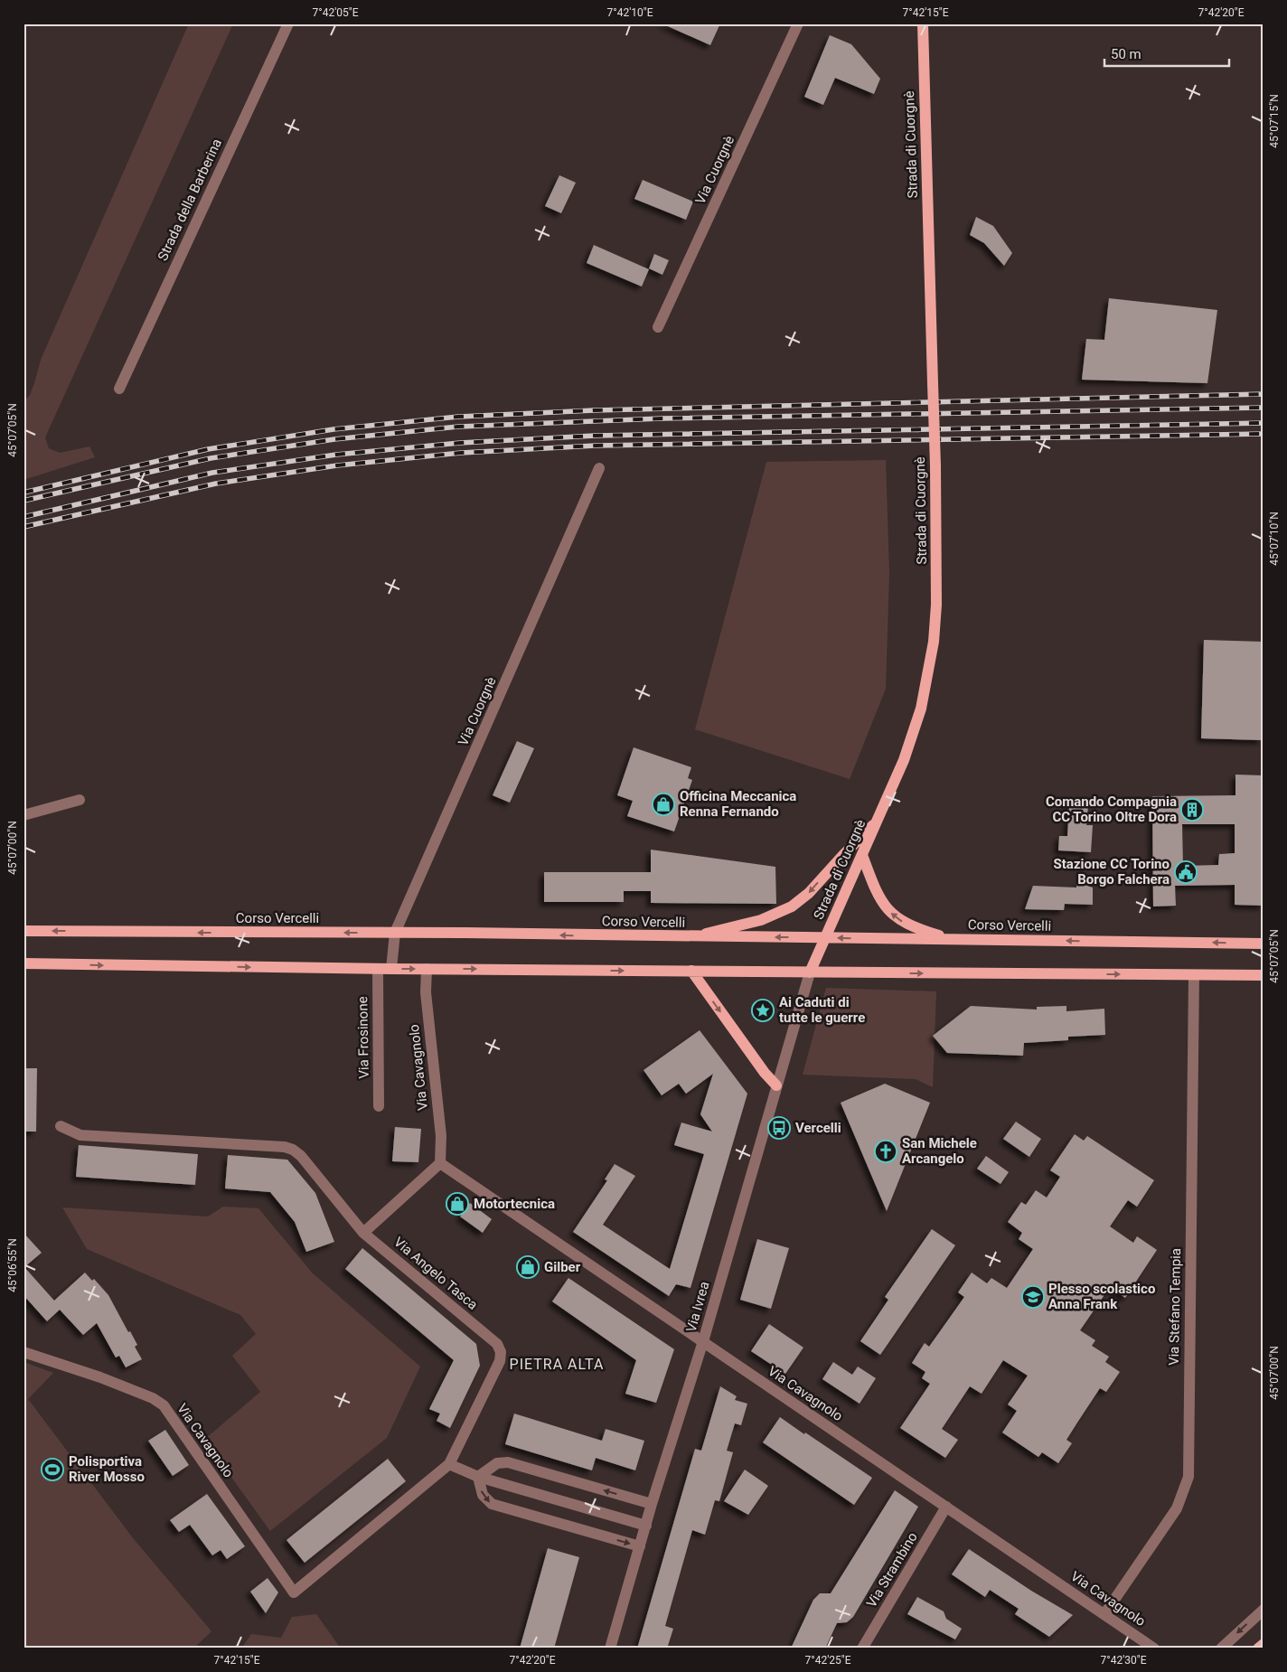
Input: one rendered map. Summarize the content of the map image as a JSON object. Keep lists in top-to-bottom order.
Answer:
{
  "streets": {
    "main road": ["Strada di Cuorgnè", "Corso Vercelli"],
    "street": [
      "Via Cuorgnè",
      "Strada della Barberina",
      "Via Frosinone",
      "Via Cavagnolo",
      "Via Angelo Tasca",
      "Via Ivrea",
      "Via Stefano Tempia",
      "Via Strambino"
    ]
  },
  "crossings": [
    ["Strada di Cuorgnè", "Corso Vercelli"],
    ["Strada di Cuorgnè", "Via Ivrea"],
    ["Via Cuorgnè", "Corso Vercelli"],
    ["Via Cavagnolo", "Via Angelo Tasca"],
    ["Via Cavagnolo", "Via Ivrea"],
    ["Via Cavagnolo", "Via Stefano Tempia"],
    ["Via Cavagnolo", "Via Strambino"]
  ],
  "districts": ["PIETRA ALTA"],
  "places": {
    "shop": ["Officina Meccanica Renna Fernando", "Motortecnica", "Gilber"],
    "building": ["Comando Compagnia CC Torino Oltre Dora"],
    "public building": ["Stazione CC Torino Borgo Falchera"],
    "place": ["Ai Caduti di tutte le guerre"],
    "bus stop": ["Vercelli"],
    "church": ["San Michele Arcangelo"],
    "school or university": ["Plesso scolastico Anna Frank"],
    "sports": ["Polisportiva River Mosso"]
  },
  "scale_bar": "50 m",
  "coordinates": [
    "7°42'05\"E",
    "7°42'10\"E",
    "7°42'15\"E",
    "7°42'20\"E",
    "45°07'15\"N",
    "45°07'05\"N",
    "45°07'10\"N",
    "45°07'00\"N",
    "45°06'55\"N",
    "7°42'25\"E",
    "7°42'30\"E"
  ]
}
